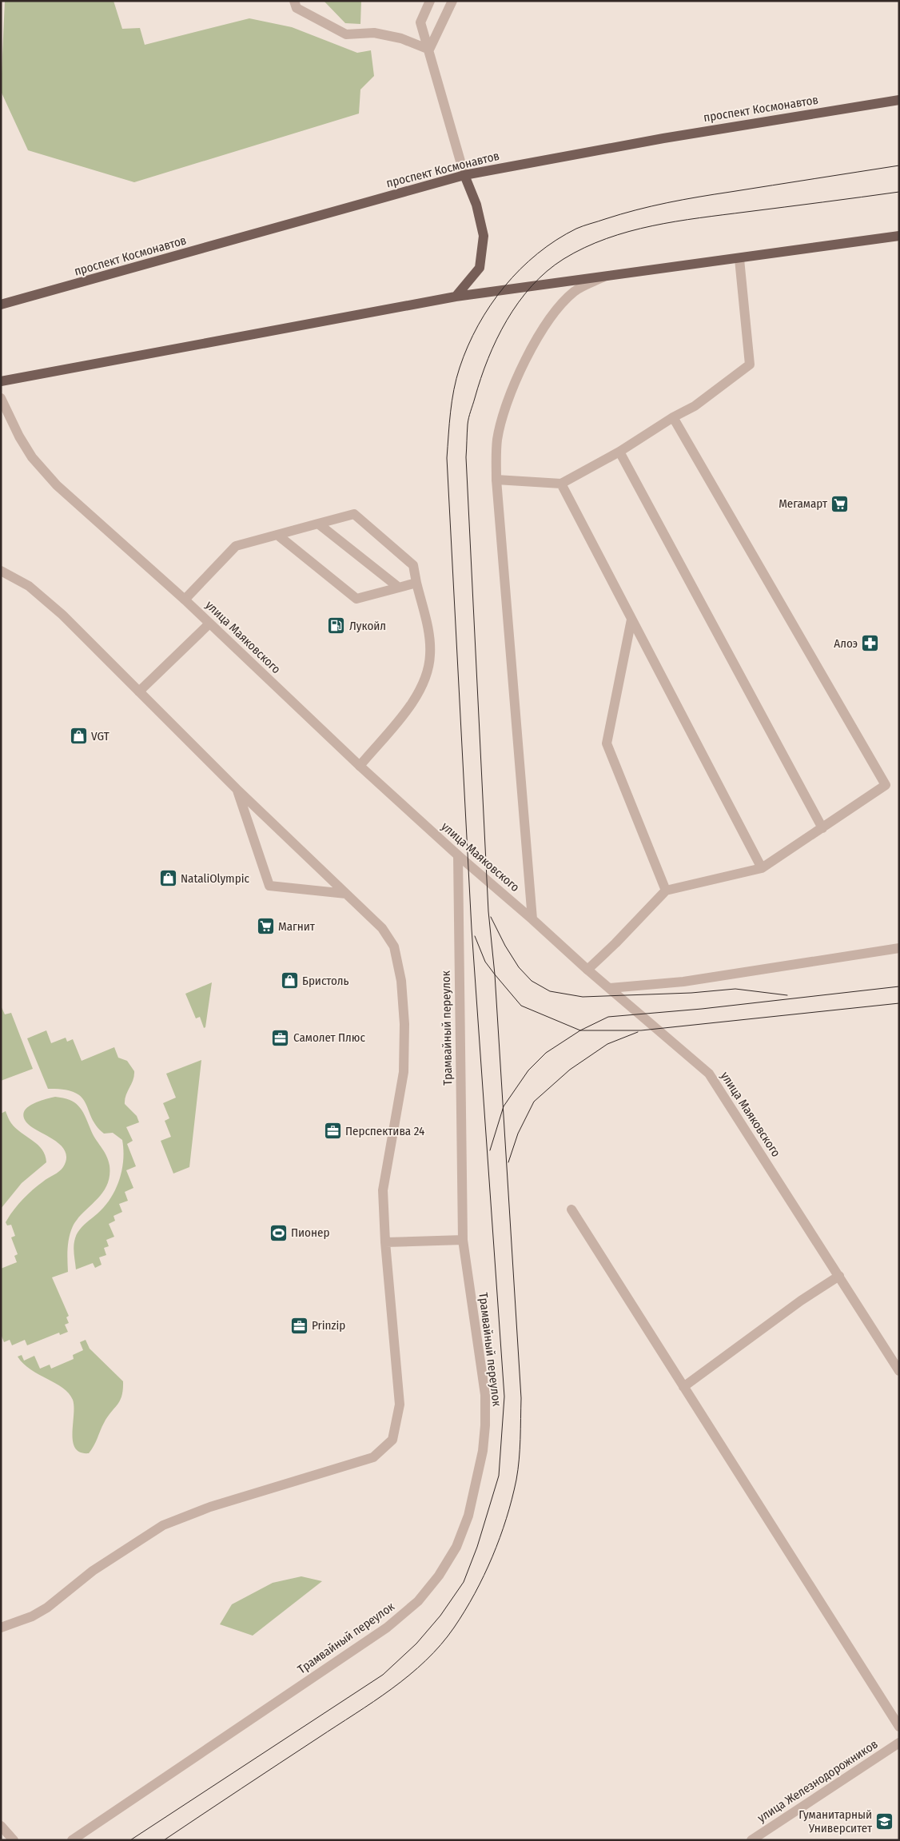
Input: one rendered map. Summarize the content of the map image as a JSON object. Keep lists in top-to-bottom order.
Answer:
{
  "streets": {
    "main road": ["проспект Космонавтов"],
    "street": ["улица Маяковского", "Трамвайный переулок", "улица Железнодорожников"]
  },
  "crossings": [
    ["улица Маяковского", "Трамвайный переулок"]
  ],
  "places": {
    "supermarket": ["Мегамарт", "Магнит"],
    "fuel station": ["Лукойл"],
    "pharmacy": ["Алоэ"],
    "shop": ["VGT", "NataliOlympic", "Бристоль"],
    "office": ["Самолет Плюс", "Перспектива 24", "Prinzip"],
    "sports": ["Пионер"],
    "school or university": ["Гуманитарный Университет"]
  }
}
